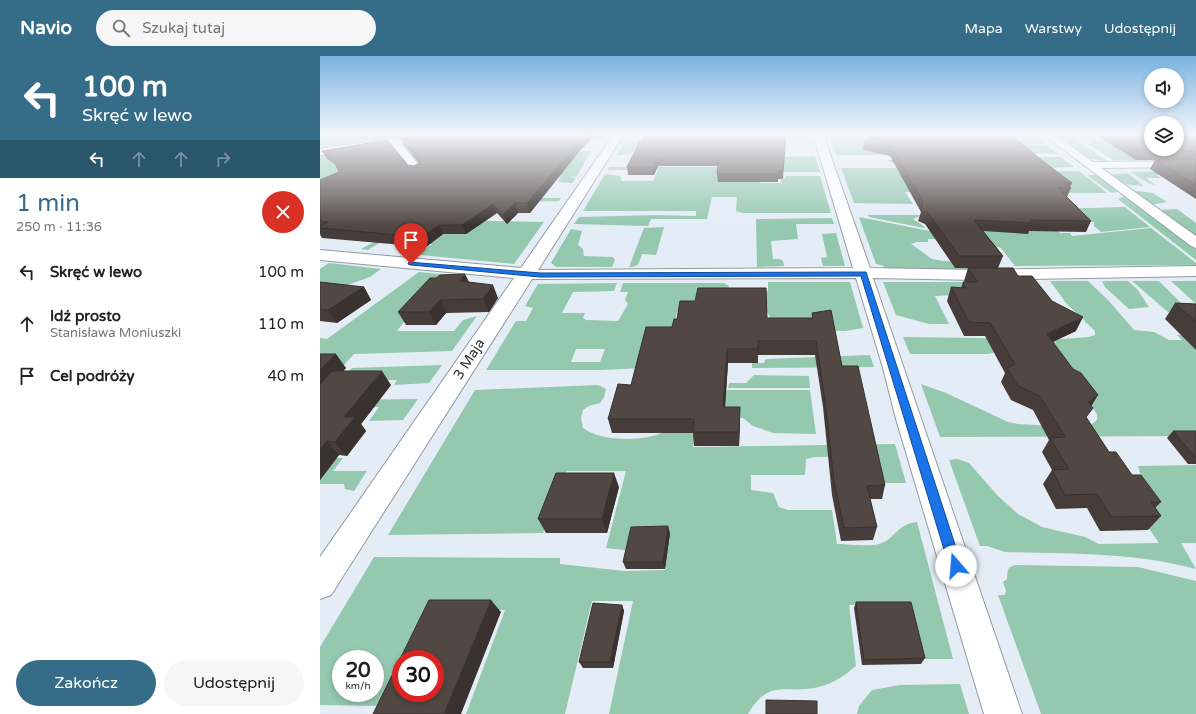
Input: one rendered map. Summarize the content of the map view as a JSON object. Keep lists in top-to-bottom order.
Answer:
{
  "streets": {
    "street": ["3 Maja"]
  },
  "page": {
    "header": "Navio",
    "search": "Szukaj tutaj",
    "nav": ["Mapa", "Warstwy", "Udostępnij"],
    "turn": ["100 m", "Skręć w lewo"],
    "heading": ["1 min", "250 m · 11:36"],
    "list": [
      {
        "name": "Skręć w lewo",
        "value": "100 m"
      },
      {
        "name": "Idź prosto",
        "note": "Stanisława Moniuszki",
        "value": "110 m"
      },
      {
        "name": "Cel podróży",
        "value": "40 m"
      }
    ],
    "speed": "20 km/h",
    "limit": "30",
    "buttons": ["Zakończ", "Udostępnij"]
  }
}
